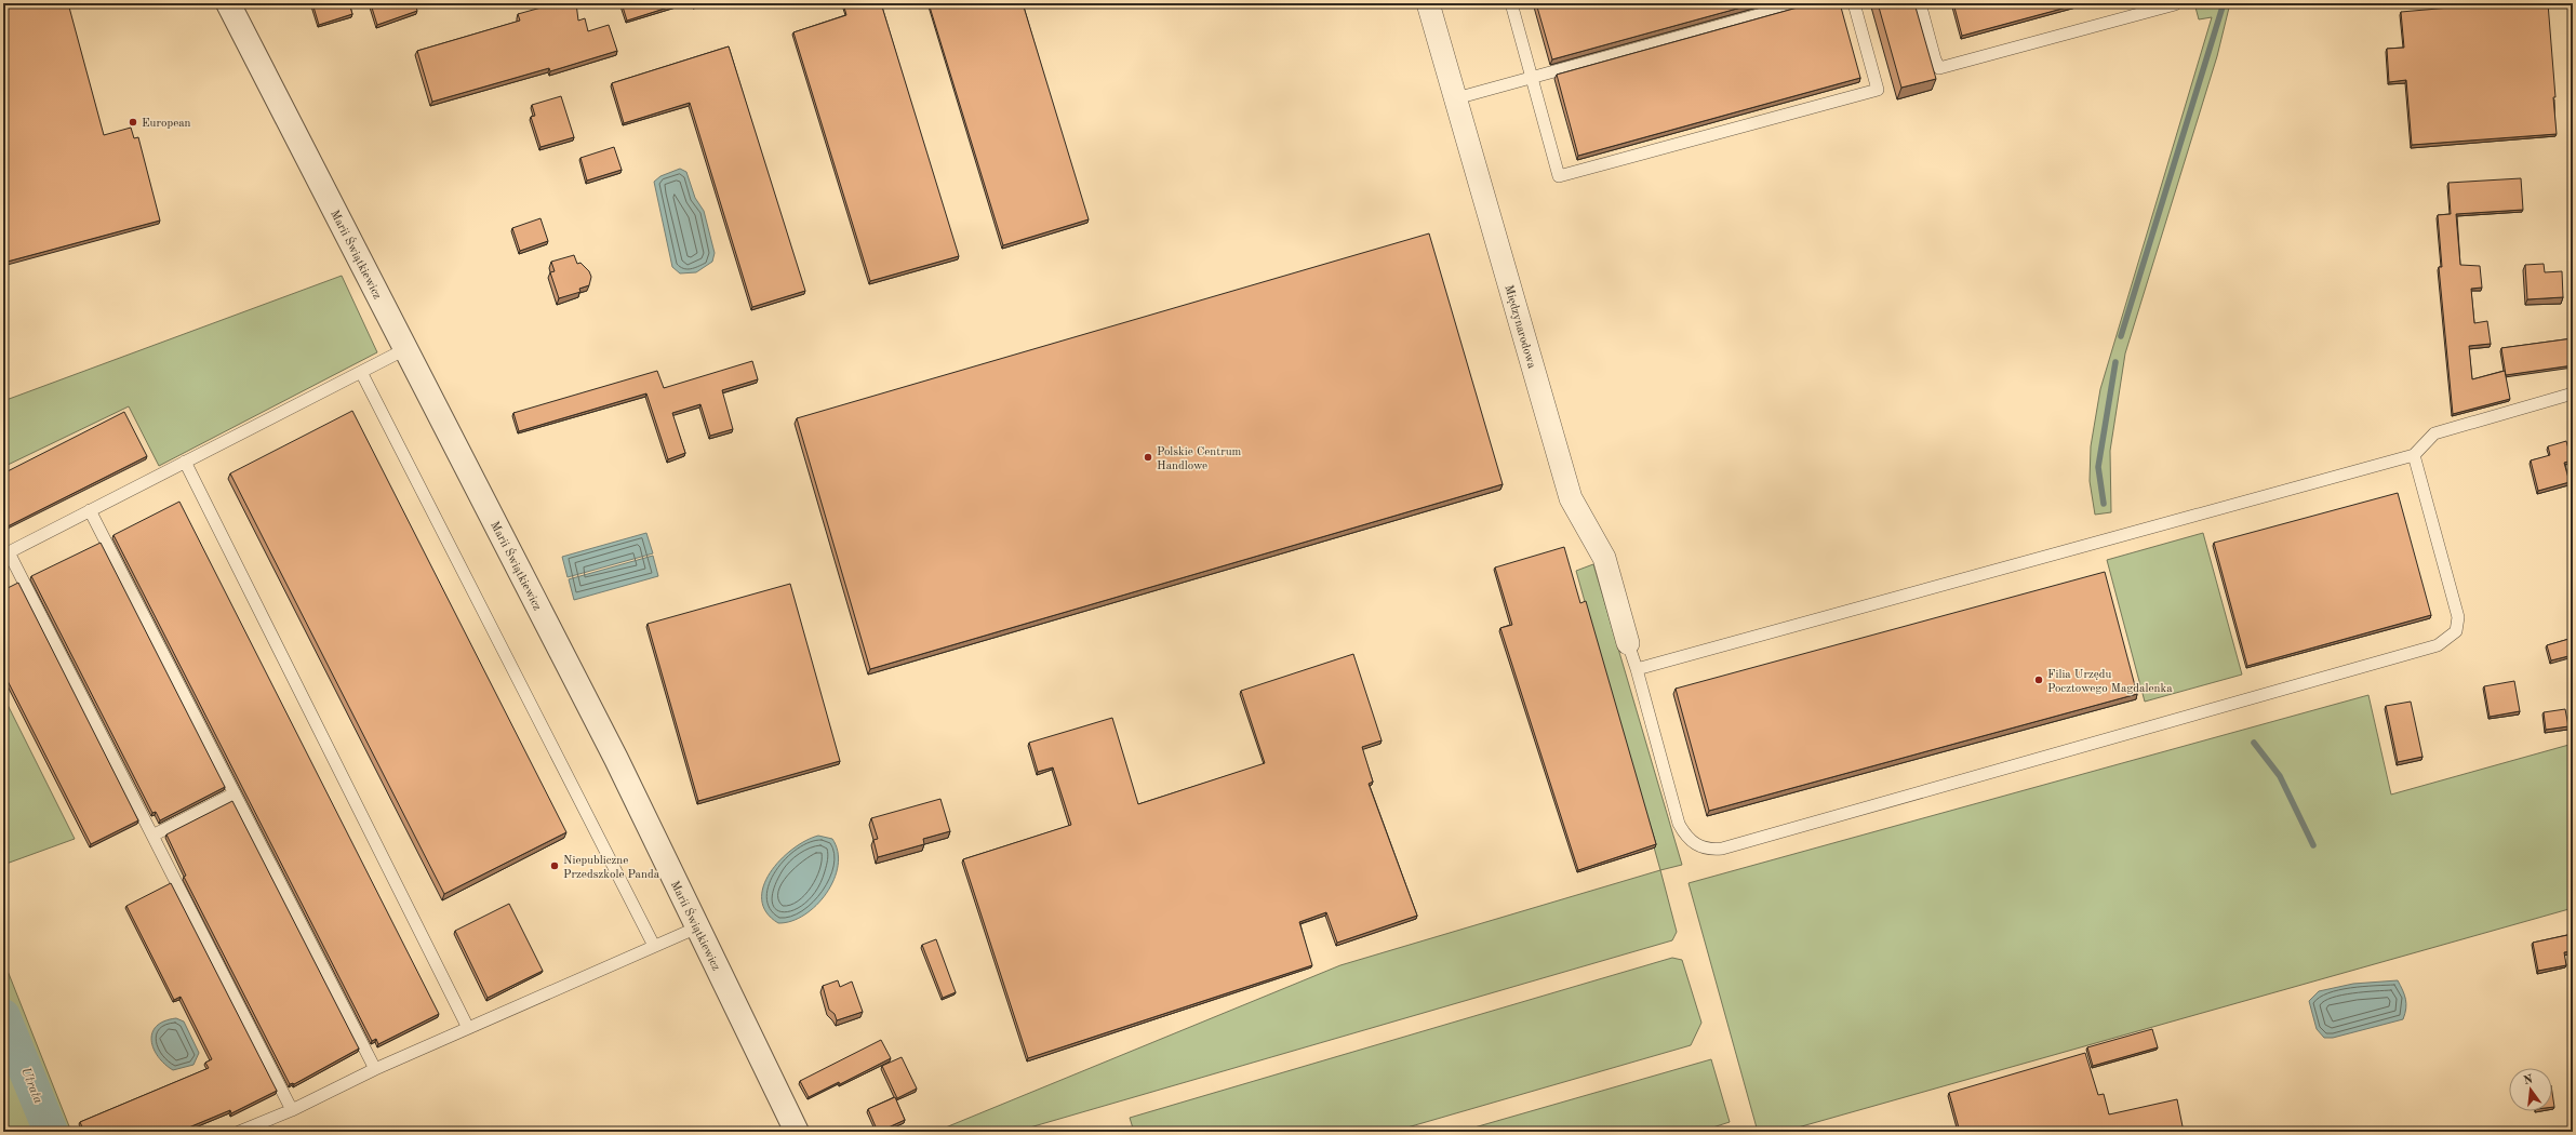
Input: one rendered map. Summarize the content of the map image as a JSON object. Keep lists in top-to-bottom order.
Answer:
{
  "streets": {
    "street": ["Marii Świątkiewicz", "Międzynarodowa"]
  },
  "water": ["Utrata"],
  "places": [
    "European",
    "Polskie Centrum Handlowe",
    "Filia Urzędu Pocztowego Magdalenka",
    "Niepubliczne Przedszkole Panda"
  ],
  "north": "top"
}
